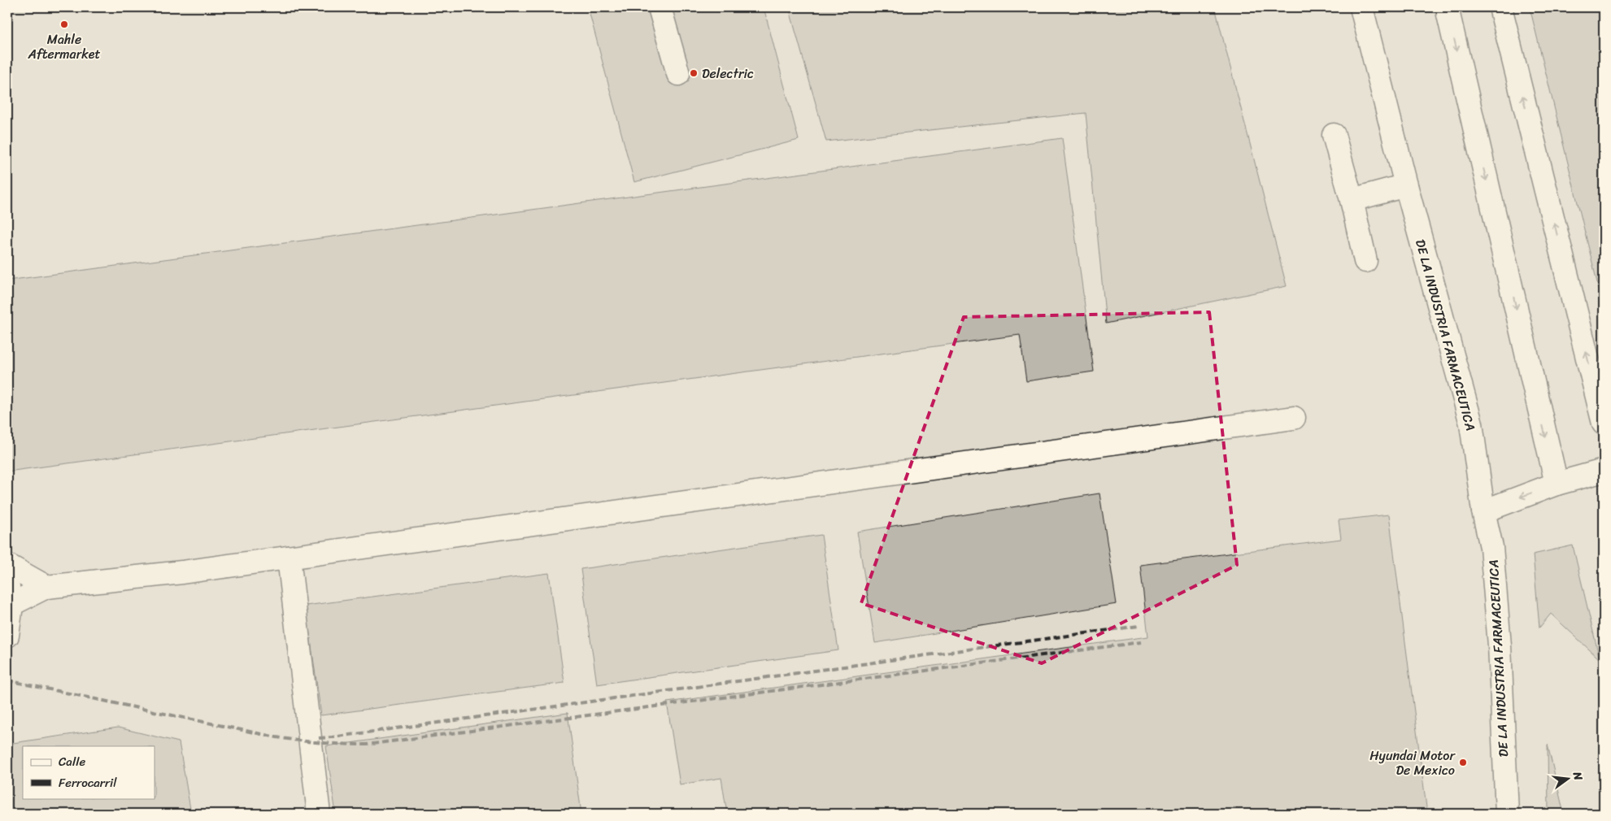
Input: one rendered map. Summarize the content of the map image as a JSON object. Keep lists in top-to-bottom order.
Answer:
{
  "streets": {
    "main road": ["DE LA INDUSTRIA FARMACEUTICA"]
  },
  "places": ["Mahle Aftermarket", "Delectric", "Hyundai Motor De Mexico"],
  "legend": ["Calle", "Ferrocarril"],
  "north": "right"
}
